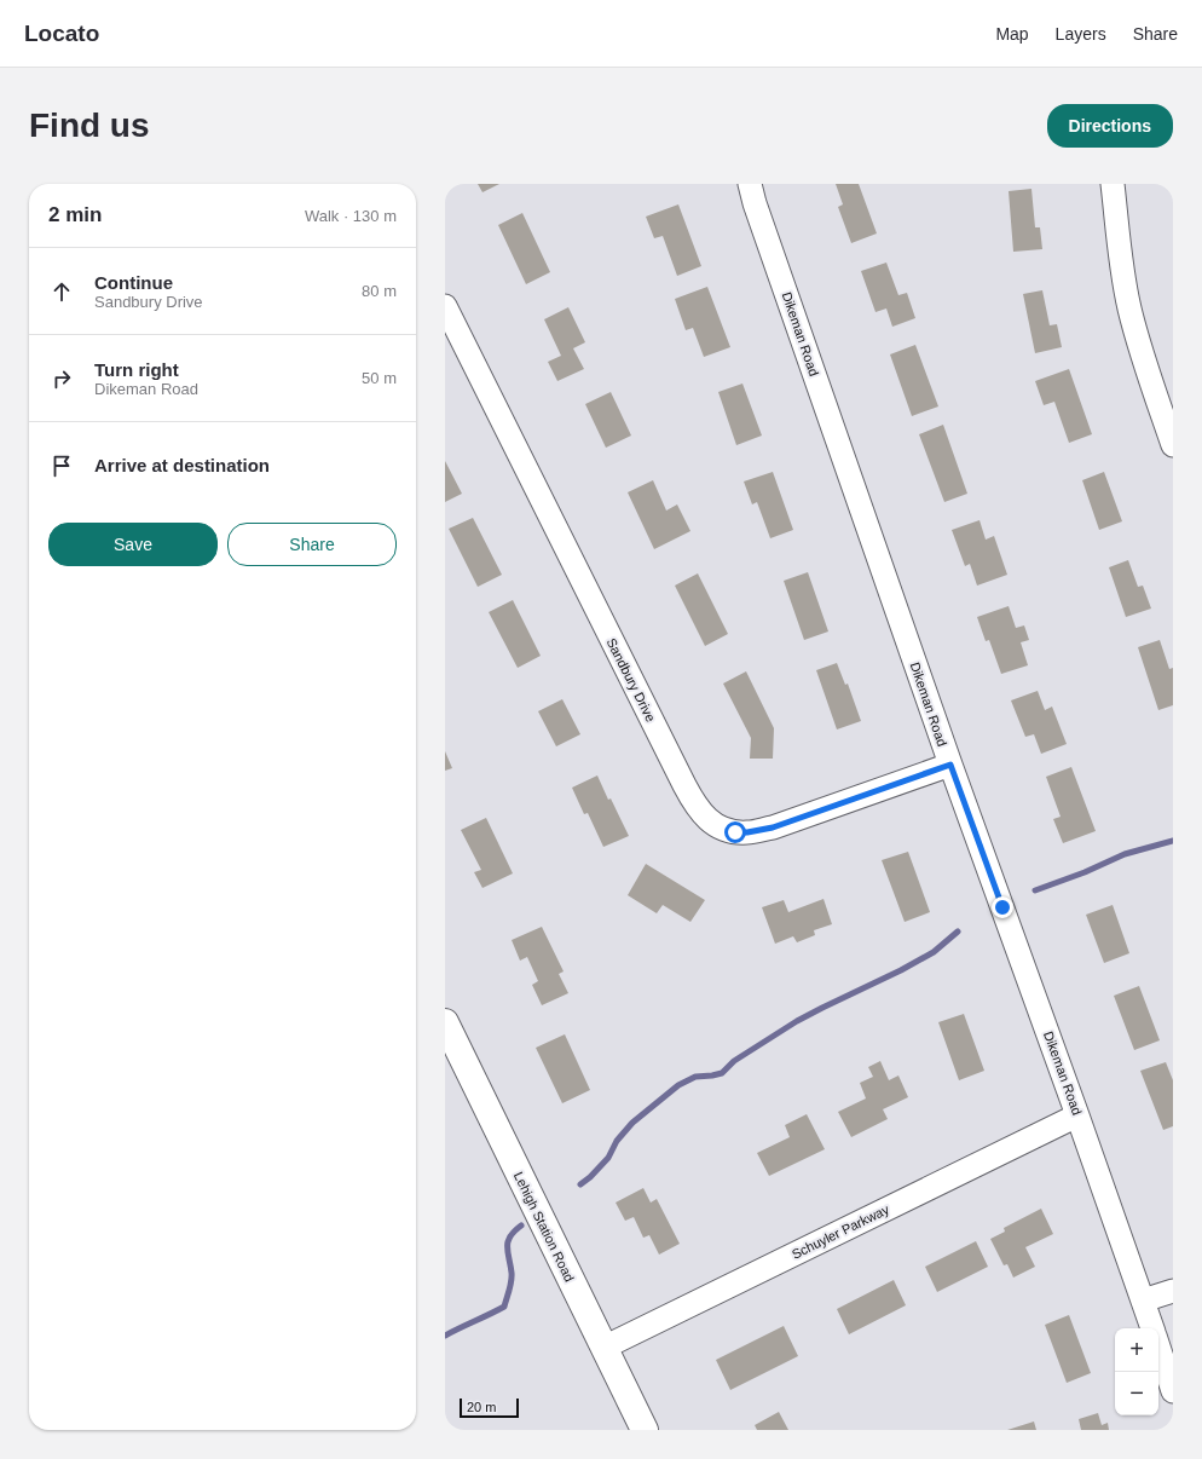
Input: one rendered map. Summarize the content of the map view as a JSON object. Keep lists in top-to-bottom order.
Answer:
{
  "streets": {
    "main road": ["Lehigh Station Road"],
    "street": ["Dikeman Road", "Sandbury Drive", "Schuyler Parkway"]
  },
  "crossings": [
    ["Dikeman Road", "Sandbury Drive"],
    ["Dikeman Road", "Schuyler Parkway"],
    ["Lehigh Station Road", "Schuyler Parkway"]
  ],
  "scale_bar": "20 m",
  "page": {
    "header": "Locato",
    "nav": ["Map", "Layers", "Share"],
    "buttons": [
      "Directions",
      ["Save", "Share"]
    ],
    "title": "Find us",
    "heading": ["2 min", "Walk · 130 m"],
    "list": [
      ["Continue", "Sandbury Drive", "80 m"],
      ["Turn right", "Dikeman Road", "50 m"],
      "Arrive at destination"
    ],
    "map_buttons": ["+", "−"],
    "scale": "20 m"
  }
}
